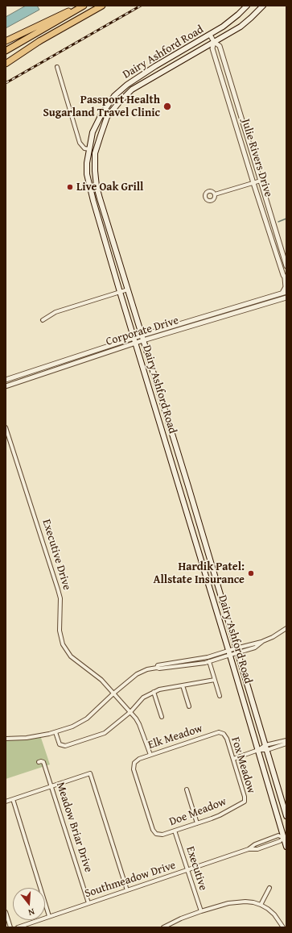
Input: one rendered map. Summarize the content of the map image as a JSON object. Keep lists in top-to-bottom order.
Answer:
{
  "streets": {
    "main road": ["Dairy Ashford Road"],
    "street": [
      "Julie Rivers Drive",
      "Corporate Drive",
      "Executive Drive",
      "Elk Meadow",
      "Fox Meadow",
      "Doe Meadow",
      "Meadow Briar Drive",
      "Executive",
      "Southmeadow Drive"
    ]
  },
  "crossings": [
    ["Dairy Ashford Road", "Julie Rivers Drive"],
    ["Dairy Ashford Road", "Corporate Drive"],
    ["Dairy Ashford Road", "Southmeadow Drive"],
    ["Executive Drive", "Elk Meadow"],
    ["Elk Meadow", "Fox Meadow"],
    ["Elk Meadow", "Doe Meadow"],
    ["Fox Meadow", "Doe Meadow"],
    ["Doe Meadow", "Executive"],
    ["Meadow Briar Drive", "Southmeadow Drive"],
    ["Executive", "Southmeadow Drive"]
  ],
  "places": ["Passport Health Sugarland Travel Clinic", "Live Oak Grill", "Hardik Patel: Allstate Insurance"],
  "north": "bottom"
}
